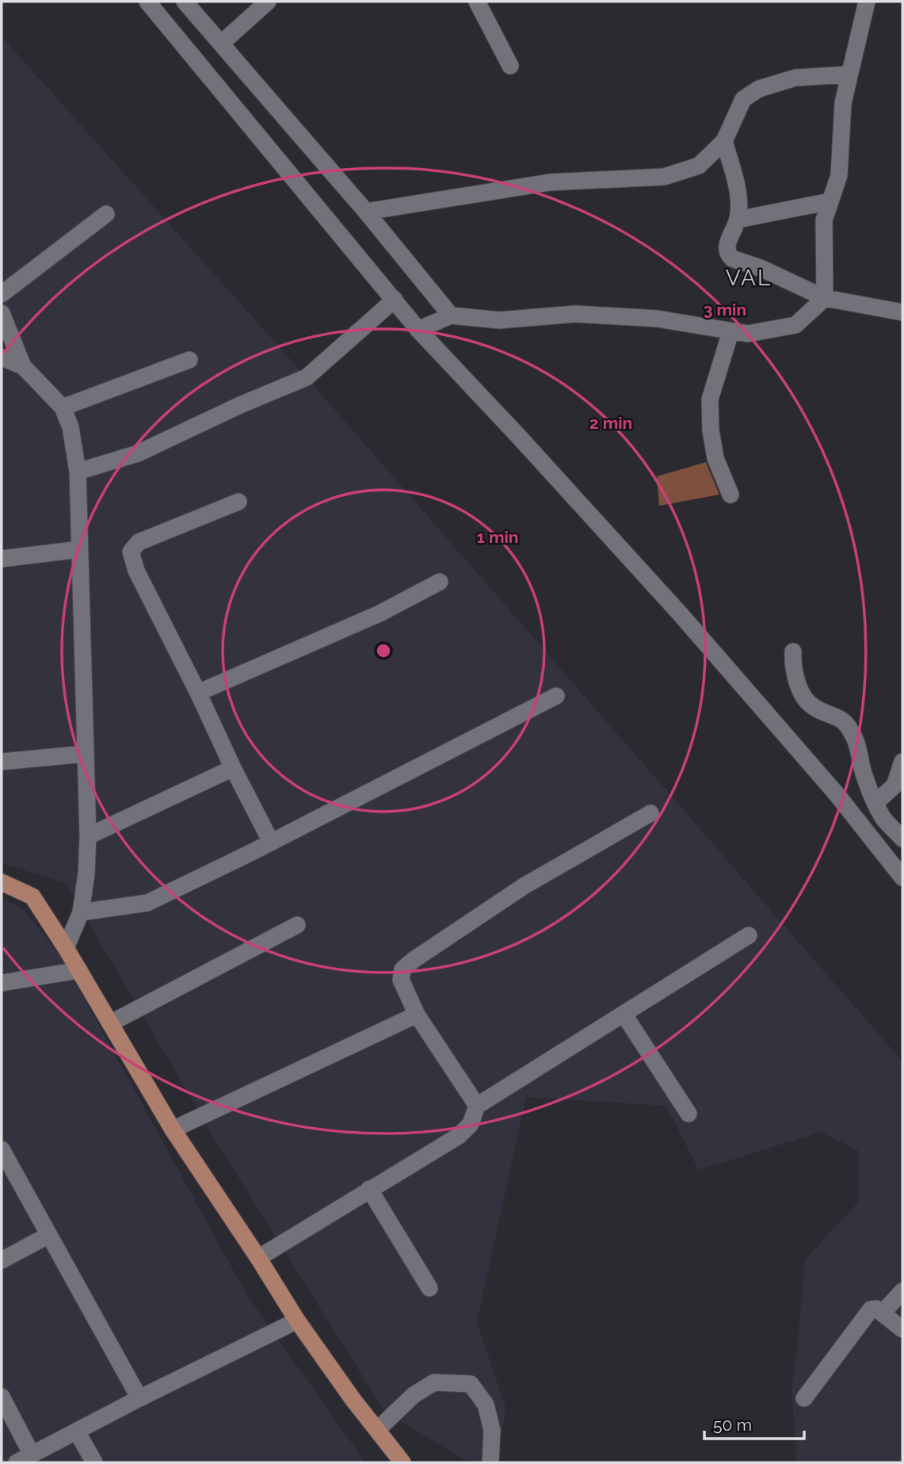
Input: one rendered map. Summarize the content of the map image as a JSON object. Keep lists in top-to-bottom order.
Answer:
{
  "districts": ["VAL"],
  "scale_bar": "50 m",
  "rings": ["3 min", "2 min", "1 min"]
}
